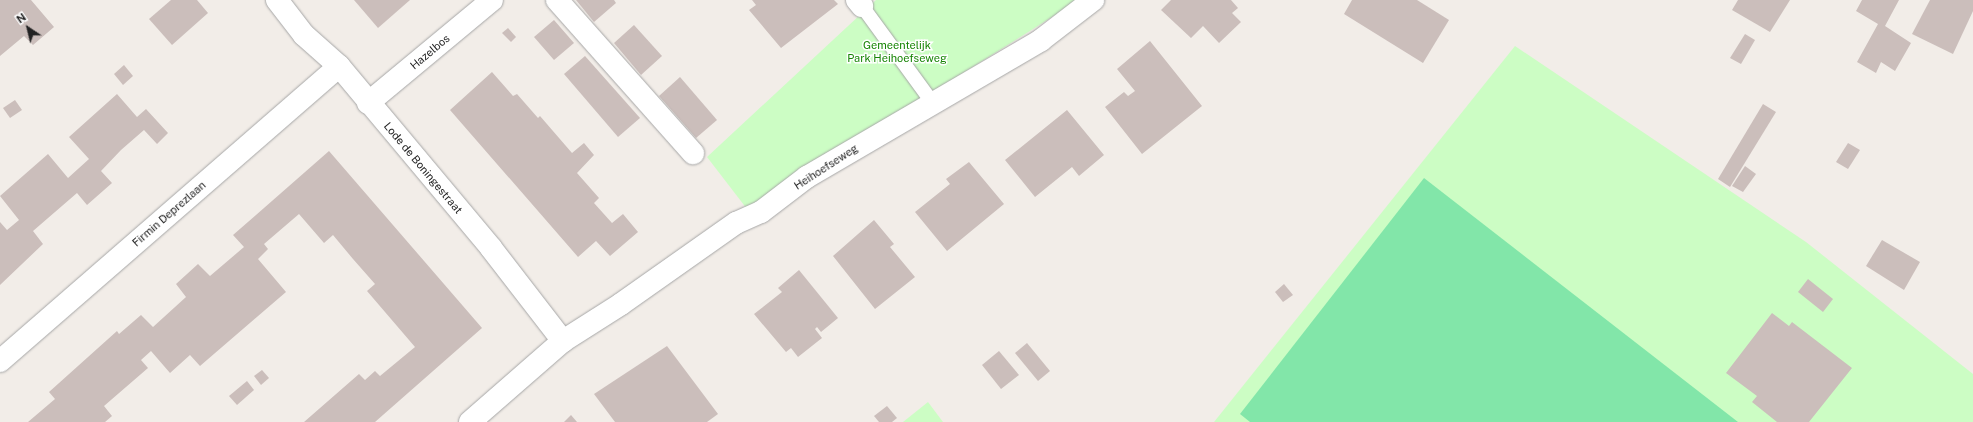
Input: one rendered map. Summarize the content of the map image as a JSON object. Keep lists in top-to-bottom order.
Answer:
{
  "streets": {
    "street": [
      "Hazelbos",
      "Heihoefseweg",
      "Lode de Boningestraat",
      "Firmin Deprezlaan"
    ]
  },
  "crossings": [
    ["Hazelbos", "Lode de Boningestraat"],
    ["Heihoefseweg", "Lode de Boningestraat"],
    ["Lode de Boningestraat", "Firmin Deprezlaan"]
  ],
  "parks": ["Gemeentelijk Park Heihoefseweg"],
  "north": "top left"
}
